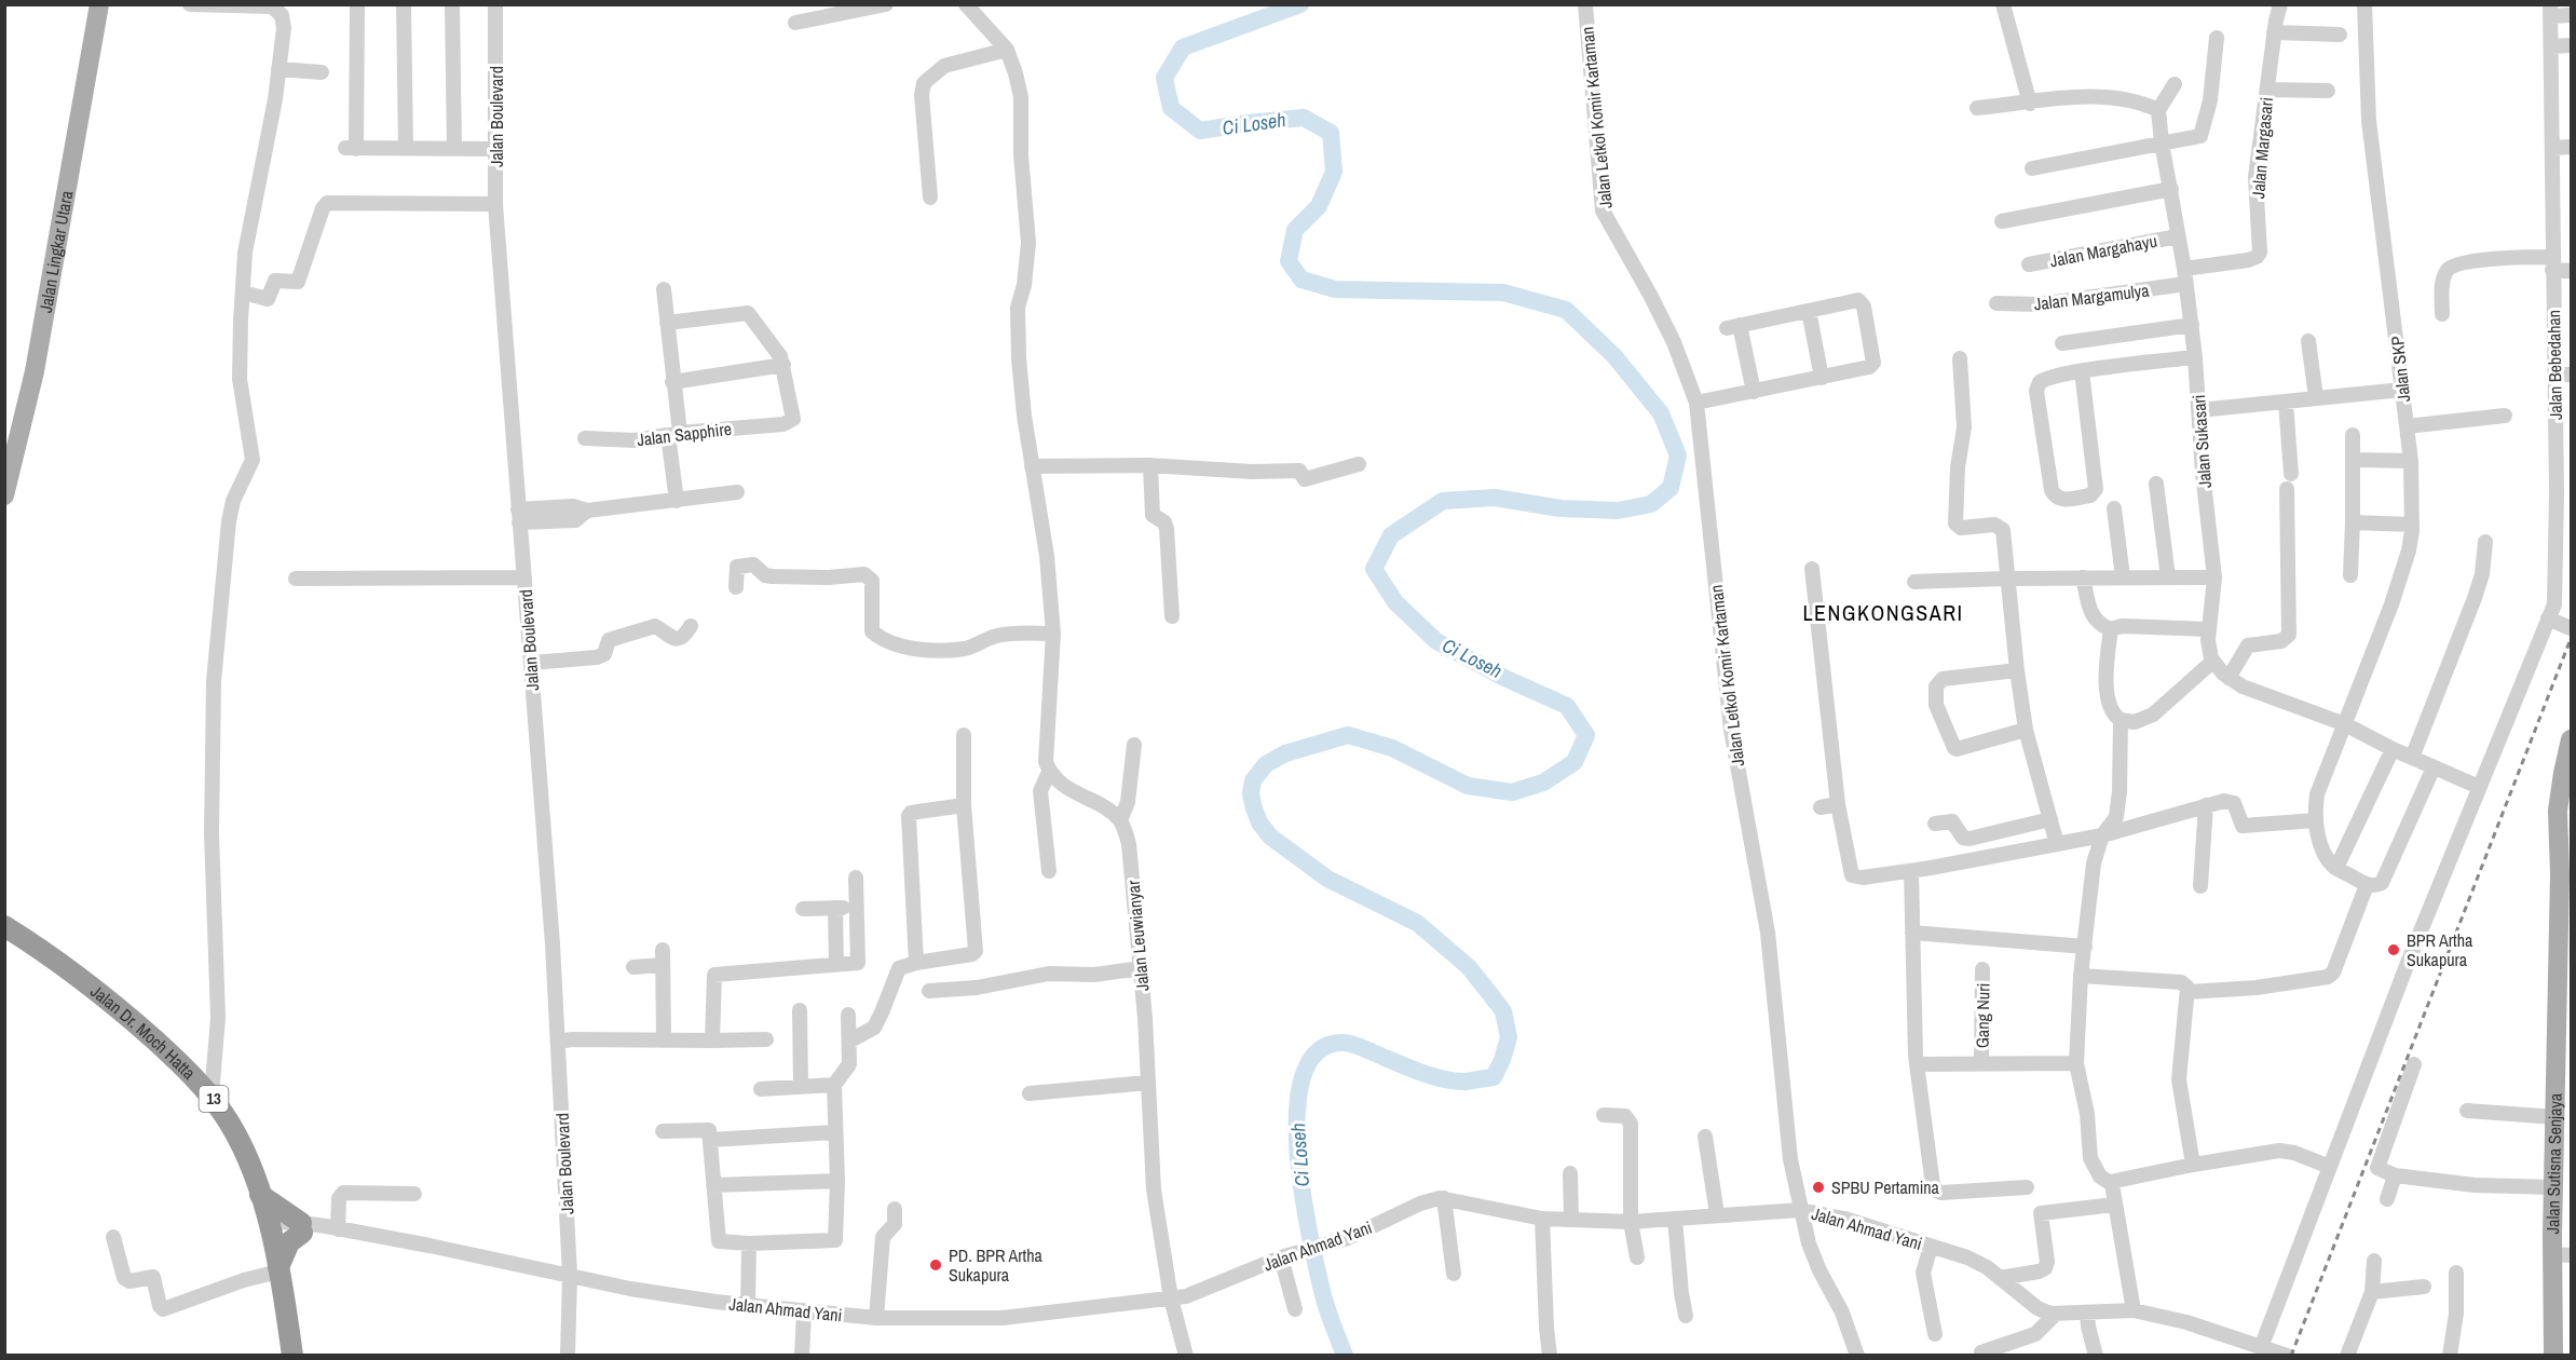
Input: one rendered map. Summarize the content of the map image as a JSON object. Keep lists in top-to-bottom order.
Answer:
{
  "streets": {
    "highway": ["Jalan Dr. Moch Hatta", "13"],
    "main road": ["Jalan Lingkar Utara", "Jalan Sutisna Senjaya"],
    "street": [
      "Jalan Boulevard",
      "Jalan Letkol Komir Kartaman",
      "Jalan Margasari",
      "Jalan Margahayu",
      "Jalan Margamulya",
      "Jalan Bebedahan",
      "Jalan SKP",
      "Jalan Sapphire",
      "Jalan Sukasari",
      "Jalan Leuwianyar",
      "Gang Nuri",
      "Jalan Ahmad Yani"
    ]
  },
  "crossings": [
    ["Jalan Boulevard", "Jalan Ahmad Yani"],
    ["Jalan Letkol Komir Kartaman", "Jalan Ahmad Yani"],
    ["Jalan Margasari", "Jalan Margamulya"],
    ["Jalan Margasari", "Jalan Sukasari"],
    ["Jalan Margahayu", "Jalan Sukasari"],
    ["Jalan Margamulya", "Jalan Sukasari"],
    ["Jalan Leuwianyar", "Jalan Ahmad Yani"],
    ["Jalan Dr. Moch Hatta", "Jalan Ahmad Yani"]
  ],
  "districts": ["LENGKONGSARI"],
  "water": ["Ci Loseh"],
  "places": ["BPR Artha Sukapura", "SPBU Pertamina", "PD. BPR Artha Sukapura"]
}
